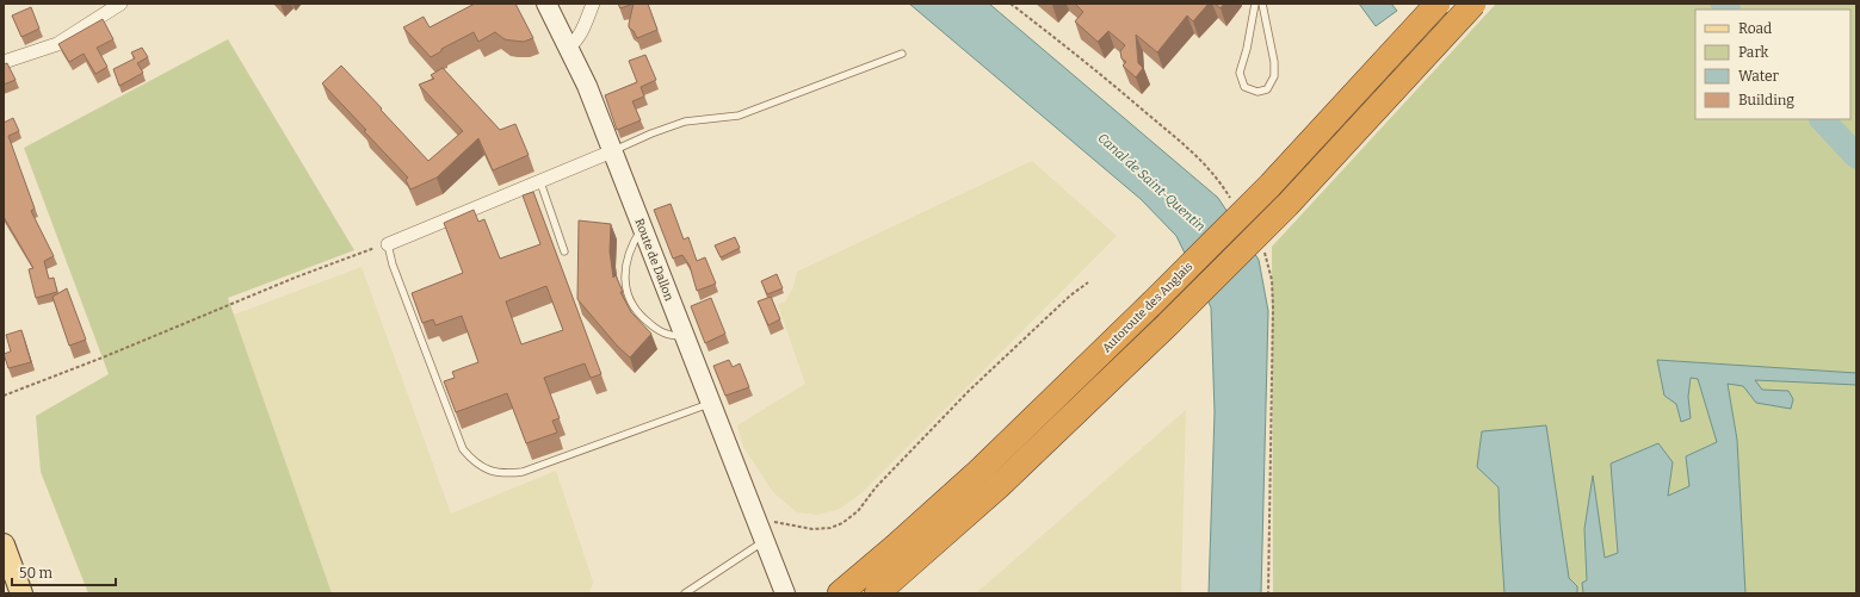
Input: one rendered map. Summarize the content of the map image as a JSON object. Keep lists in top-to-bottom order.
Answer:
{
  "streets": {
    "highway": ["Autoroute des Anglais"],
    "street": ["Route de Dallon"]
  },
  "water": ["Canal de Saint-Quentin"],
  "legend": [
    "Road",
    "Park",
    "Water",
    "Building"
  ],
  "scale_bar": "50 m"
}
